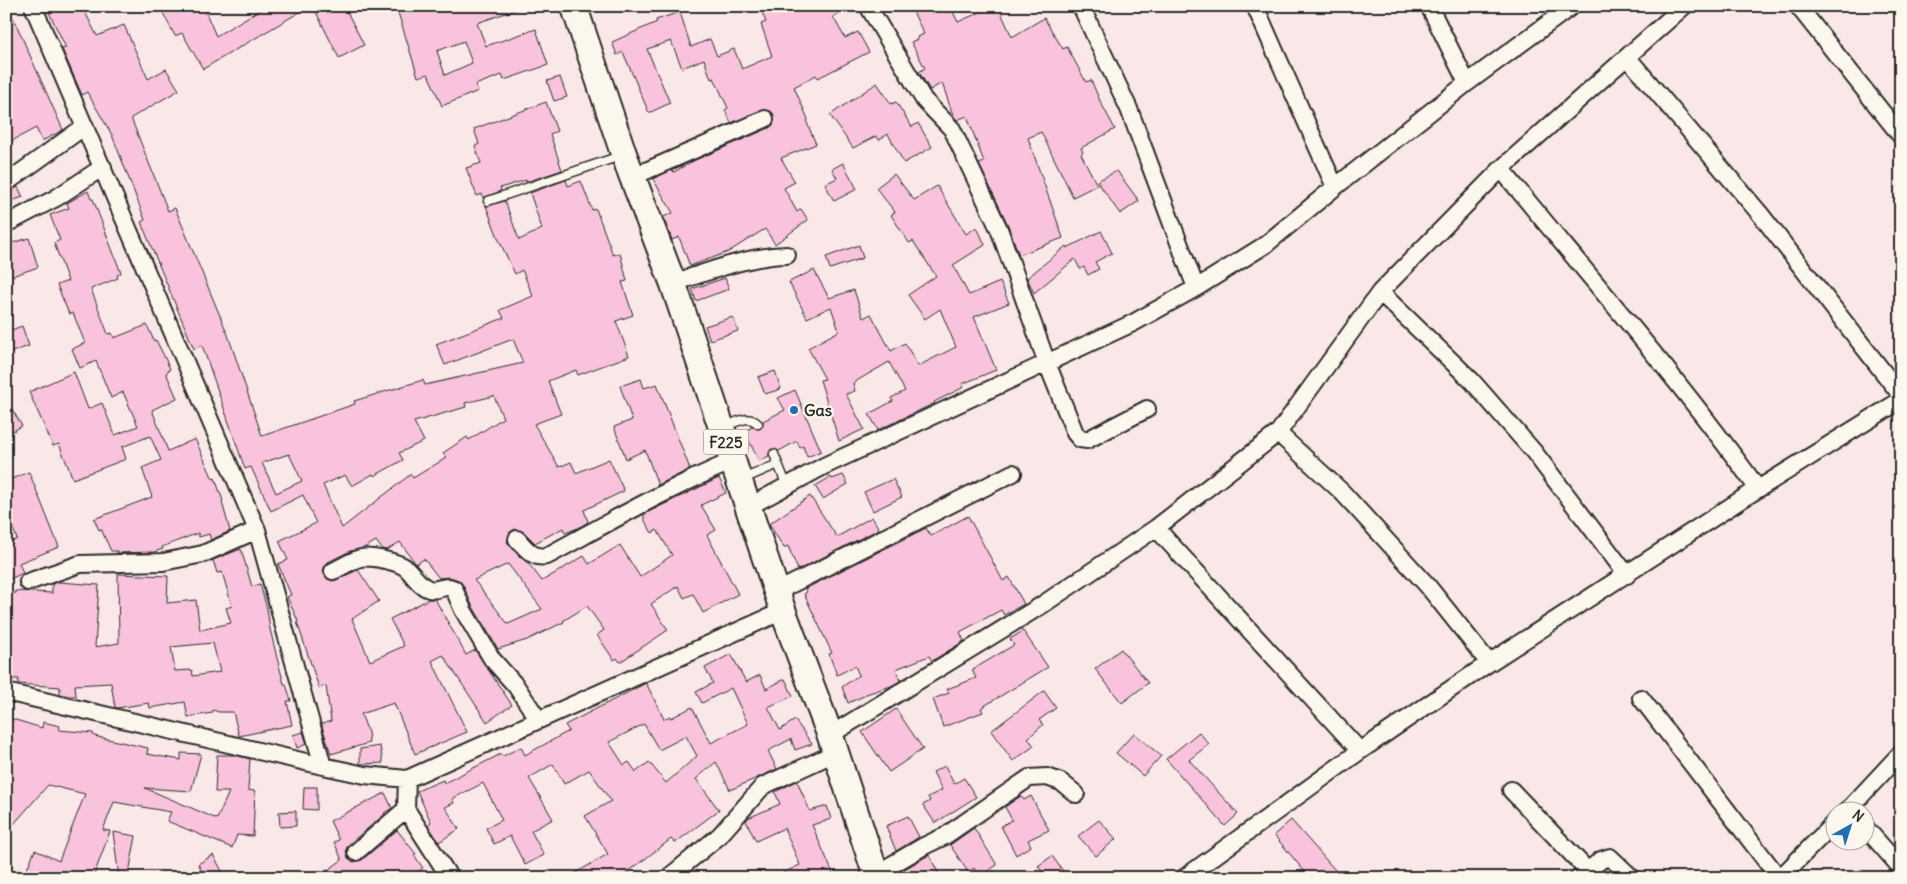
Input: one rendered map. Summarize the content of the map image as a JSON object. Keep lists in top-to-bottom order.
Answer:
{
  "streets": {
    "main road": ["F225"]
  },
  "places": ["Gas"],
  "north": "top right"
}
